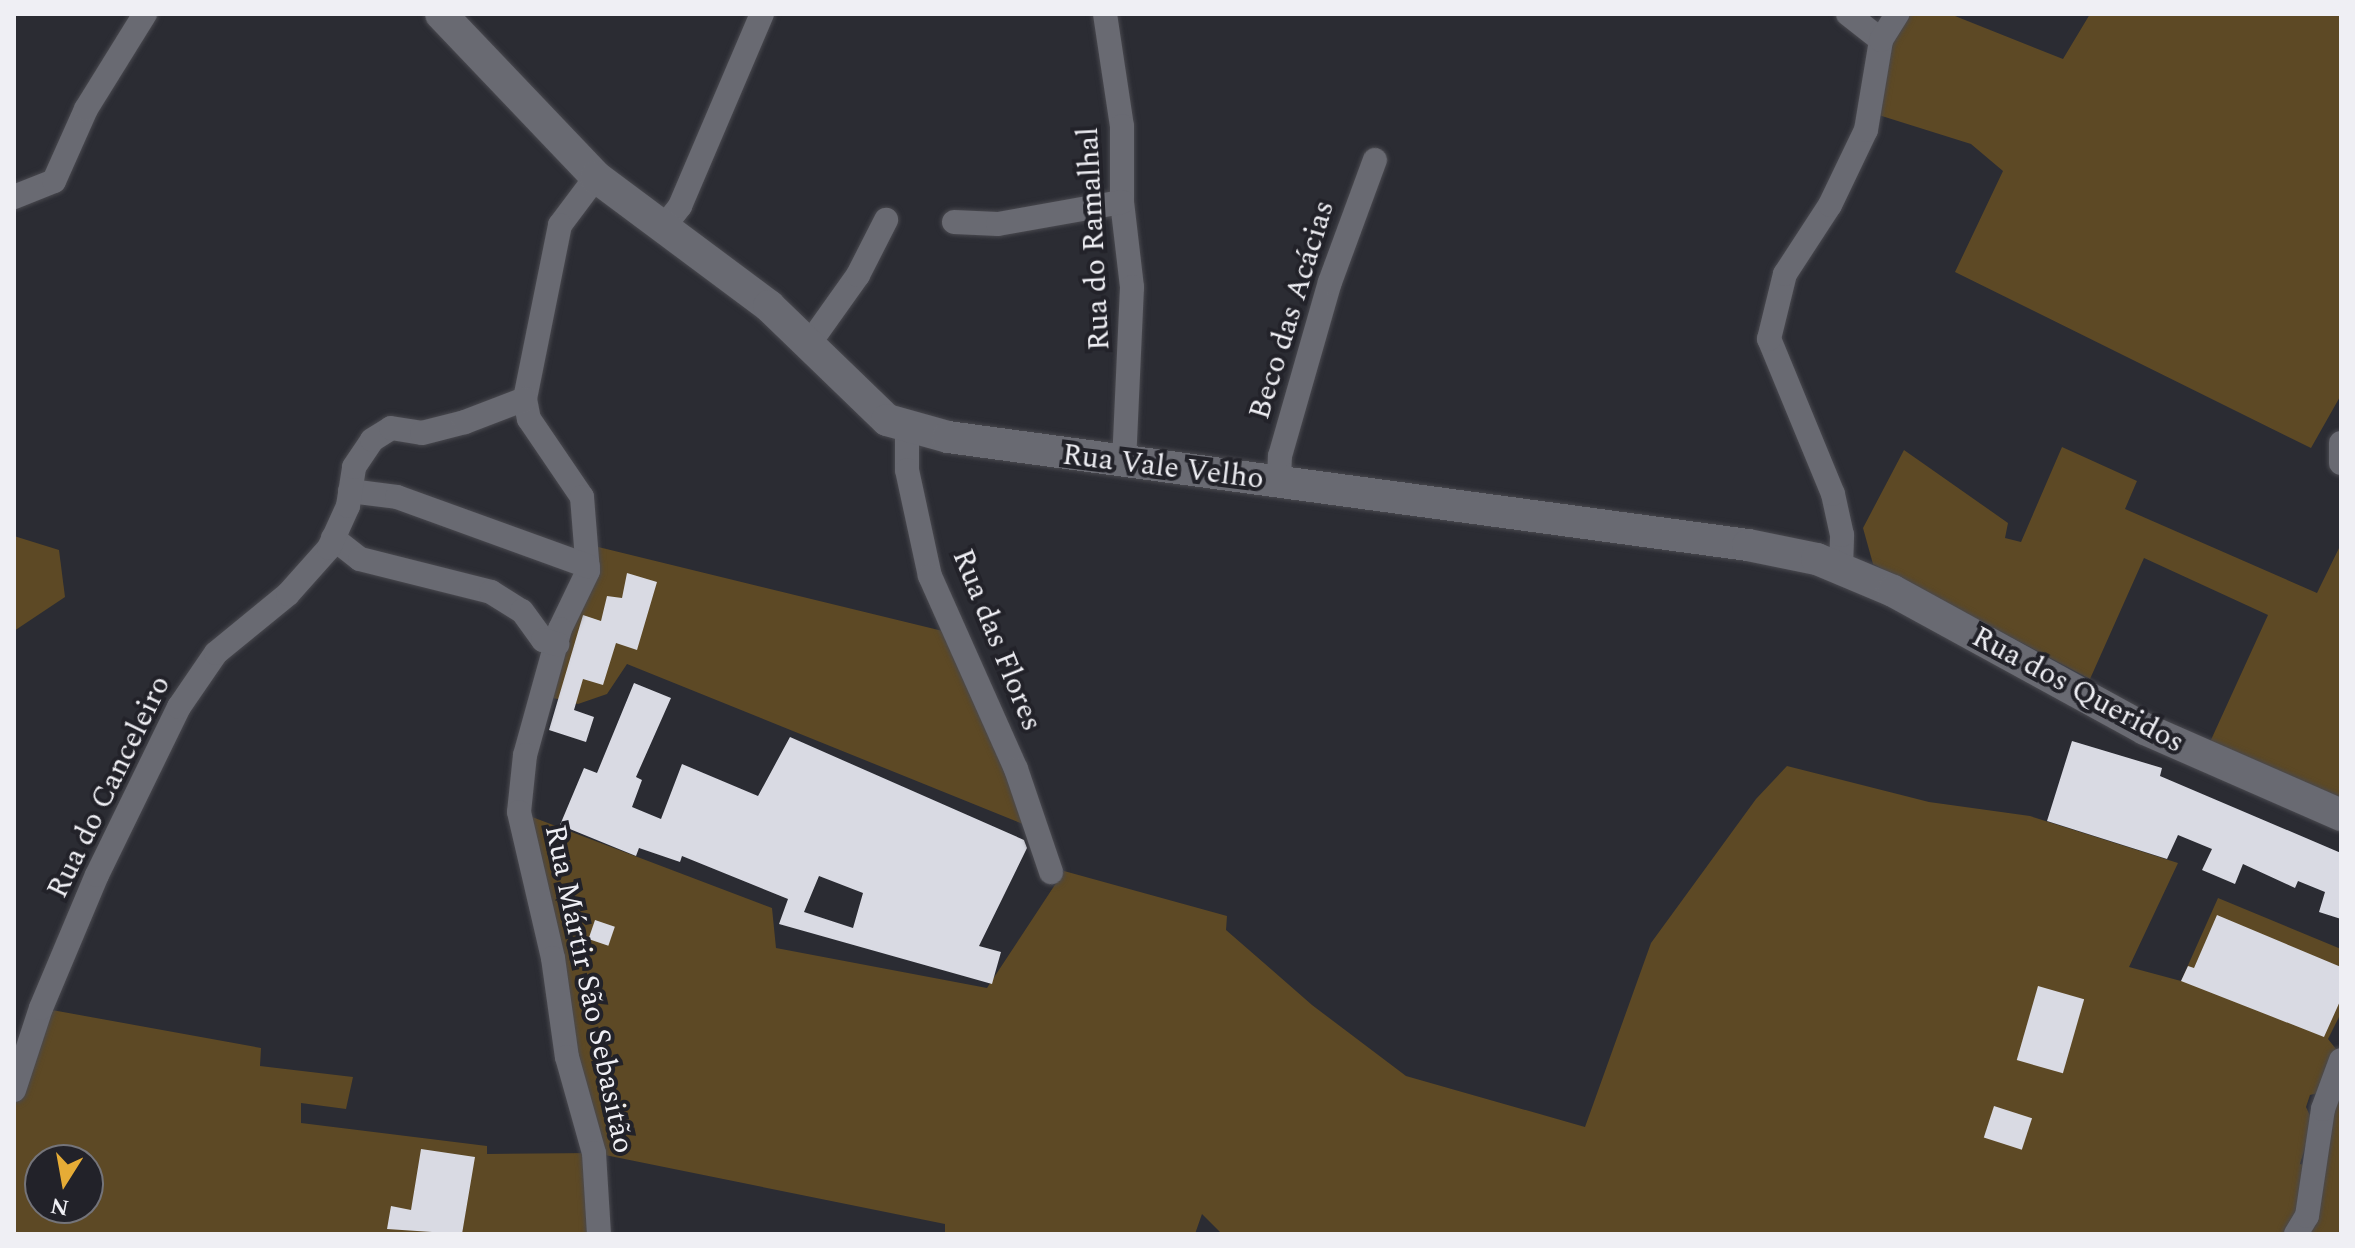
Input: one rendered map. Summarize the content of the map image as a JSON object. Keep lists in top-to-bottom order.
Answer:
{
  "streets": {
    "street": [
      "Rua do Ramalhal",
      "Beco das Acácias",
      "Rua Vale Velho",
      "Rua das Flores",
      "Rua dos Queridos",
      "Rua do Canceleiro",
      "Rua Mártir São Sebasitão"
    ]
  },
  "crossings": [
    ["Rua do Ramalhal", "Rua Vale Velho"],
    ["Beco das Acácias", "Rua Vale Velho"],
    ["Rua Vale Velho", "Rua das Flores"],
    ["Rua Vale Velho", "Rua dos Queridos"],
    ["Rua do Canceleiro", "Rua Mártir São Sebasitão"]
  ],
  "north": "bottom"
}
